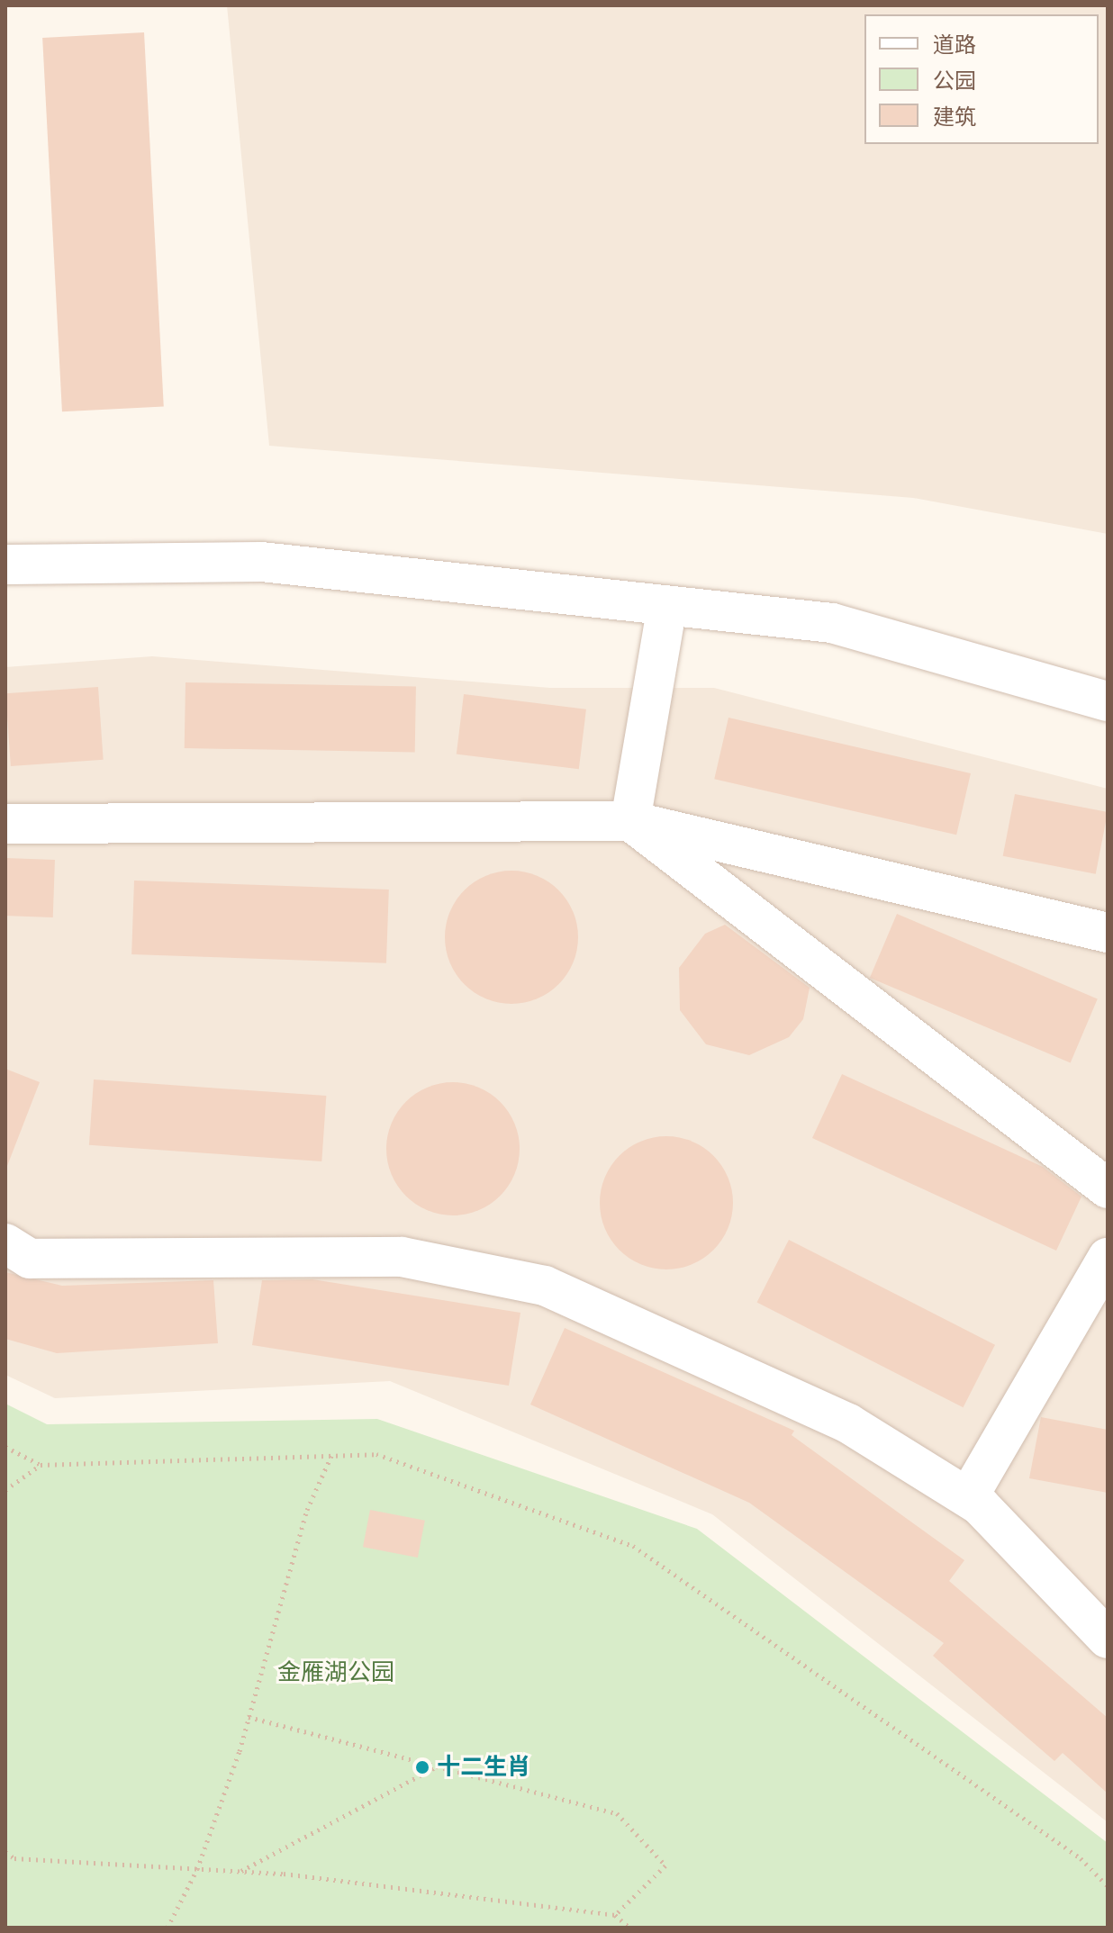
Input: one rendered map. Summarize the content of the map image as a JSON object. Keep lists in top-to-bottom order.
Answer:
{
  "parks": ["金雁湖公园"],
  "places": ["十二生肖"],
  "legend": ["道路", "公园", "建筑"]
}
